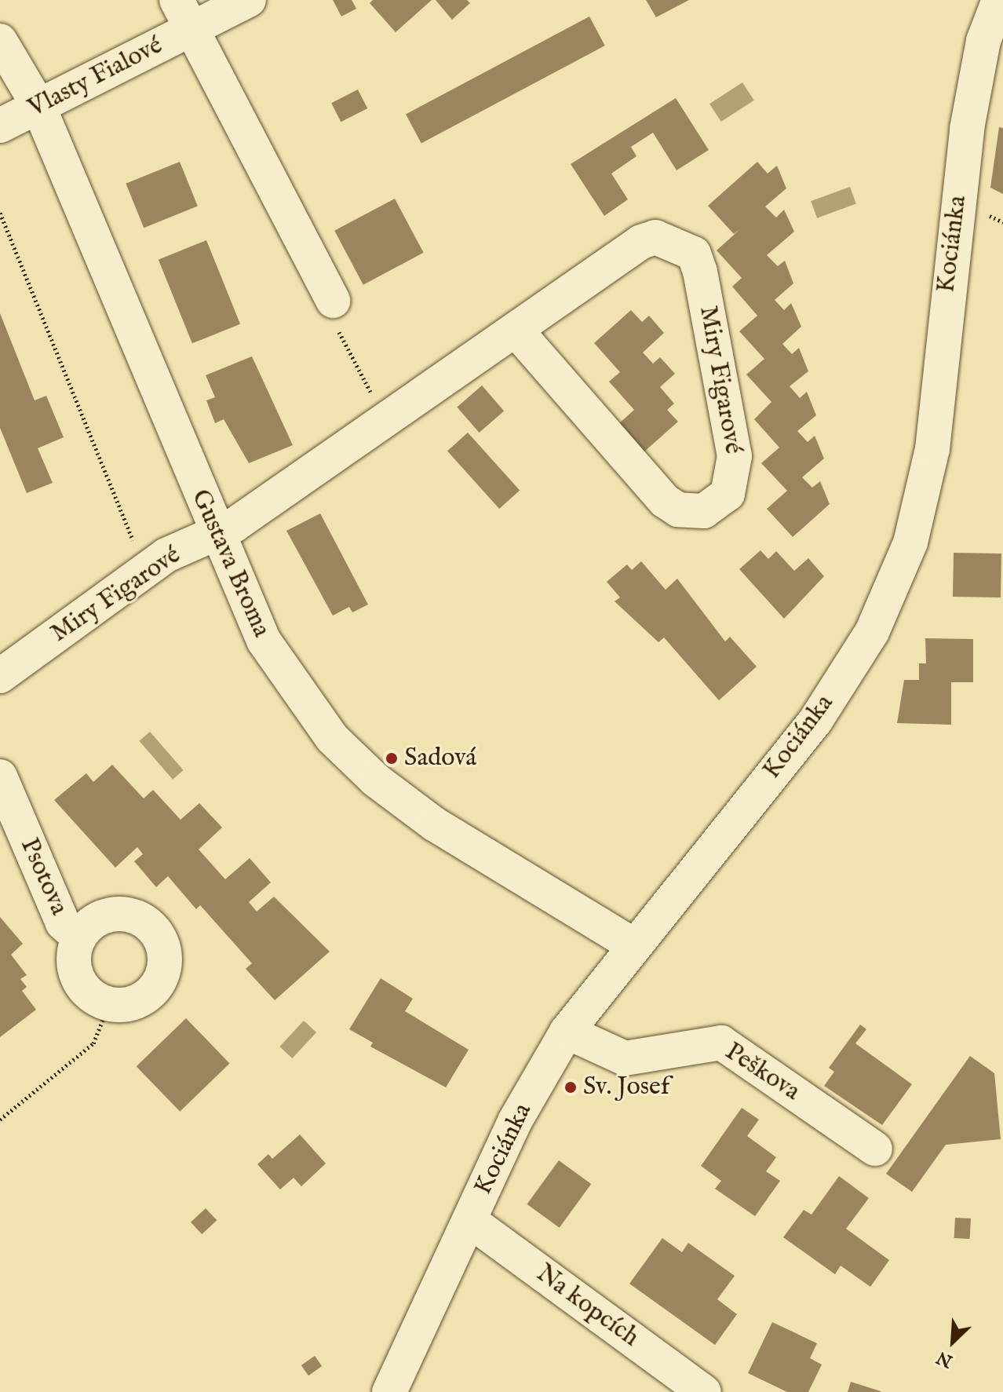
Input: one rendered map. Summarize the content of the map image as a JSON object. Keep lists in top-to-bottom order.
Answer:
{
  "streets": {
    "street": [
      "Vlasty Fialové",
      "Kociánka",
      "Miry Figarové",
      "Gustava Broma",
      "Psotova",
      "Peškova",
      "Na kopcích"
    ]
  },
  "crossings": [
    ["Vlasty Fialové", "Gustava Broma"],
    ["Kociánka", "Gustava Broma"],
    ["Kociánka", "Peškova"],
    ["Kociánka", "Na kopcích"],
    ["Miry Figarové", "Gustava Broma"]
  ],
  "places": ["Sadová", "Sv. Josef"],
  "north": "bottom left"
}
